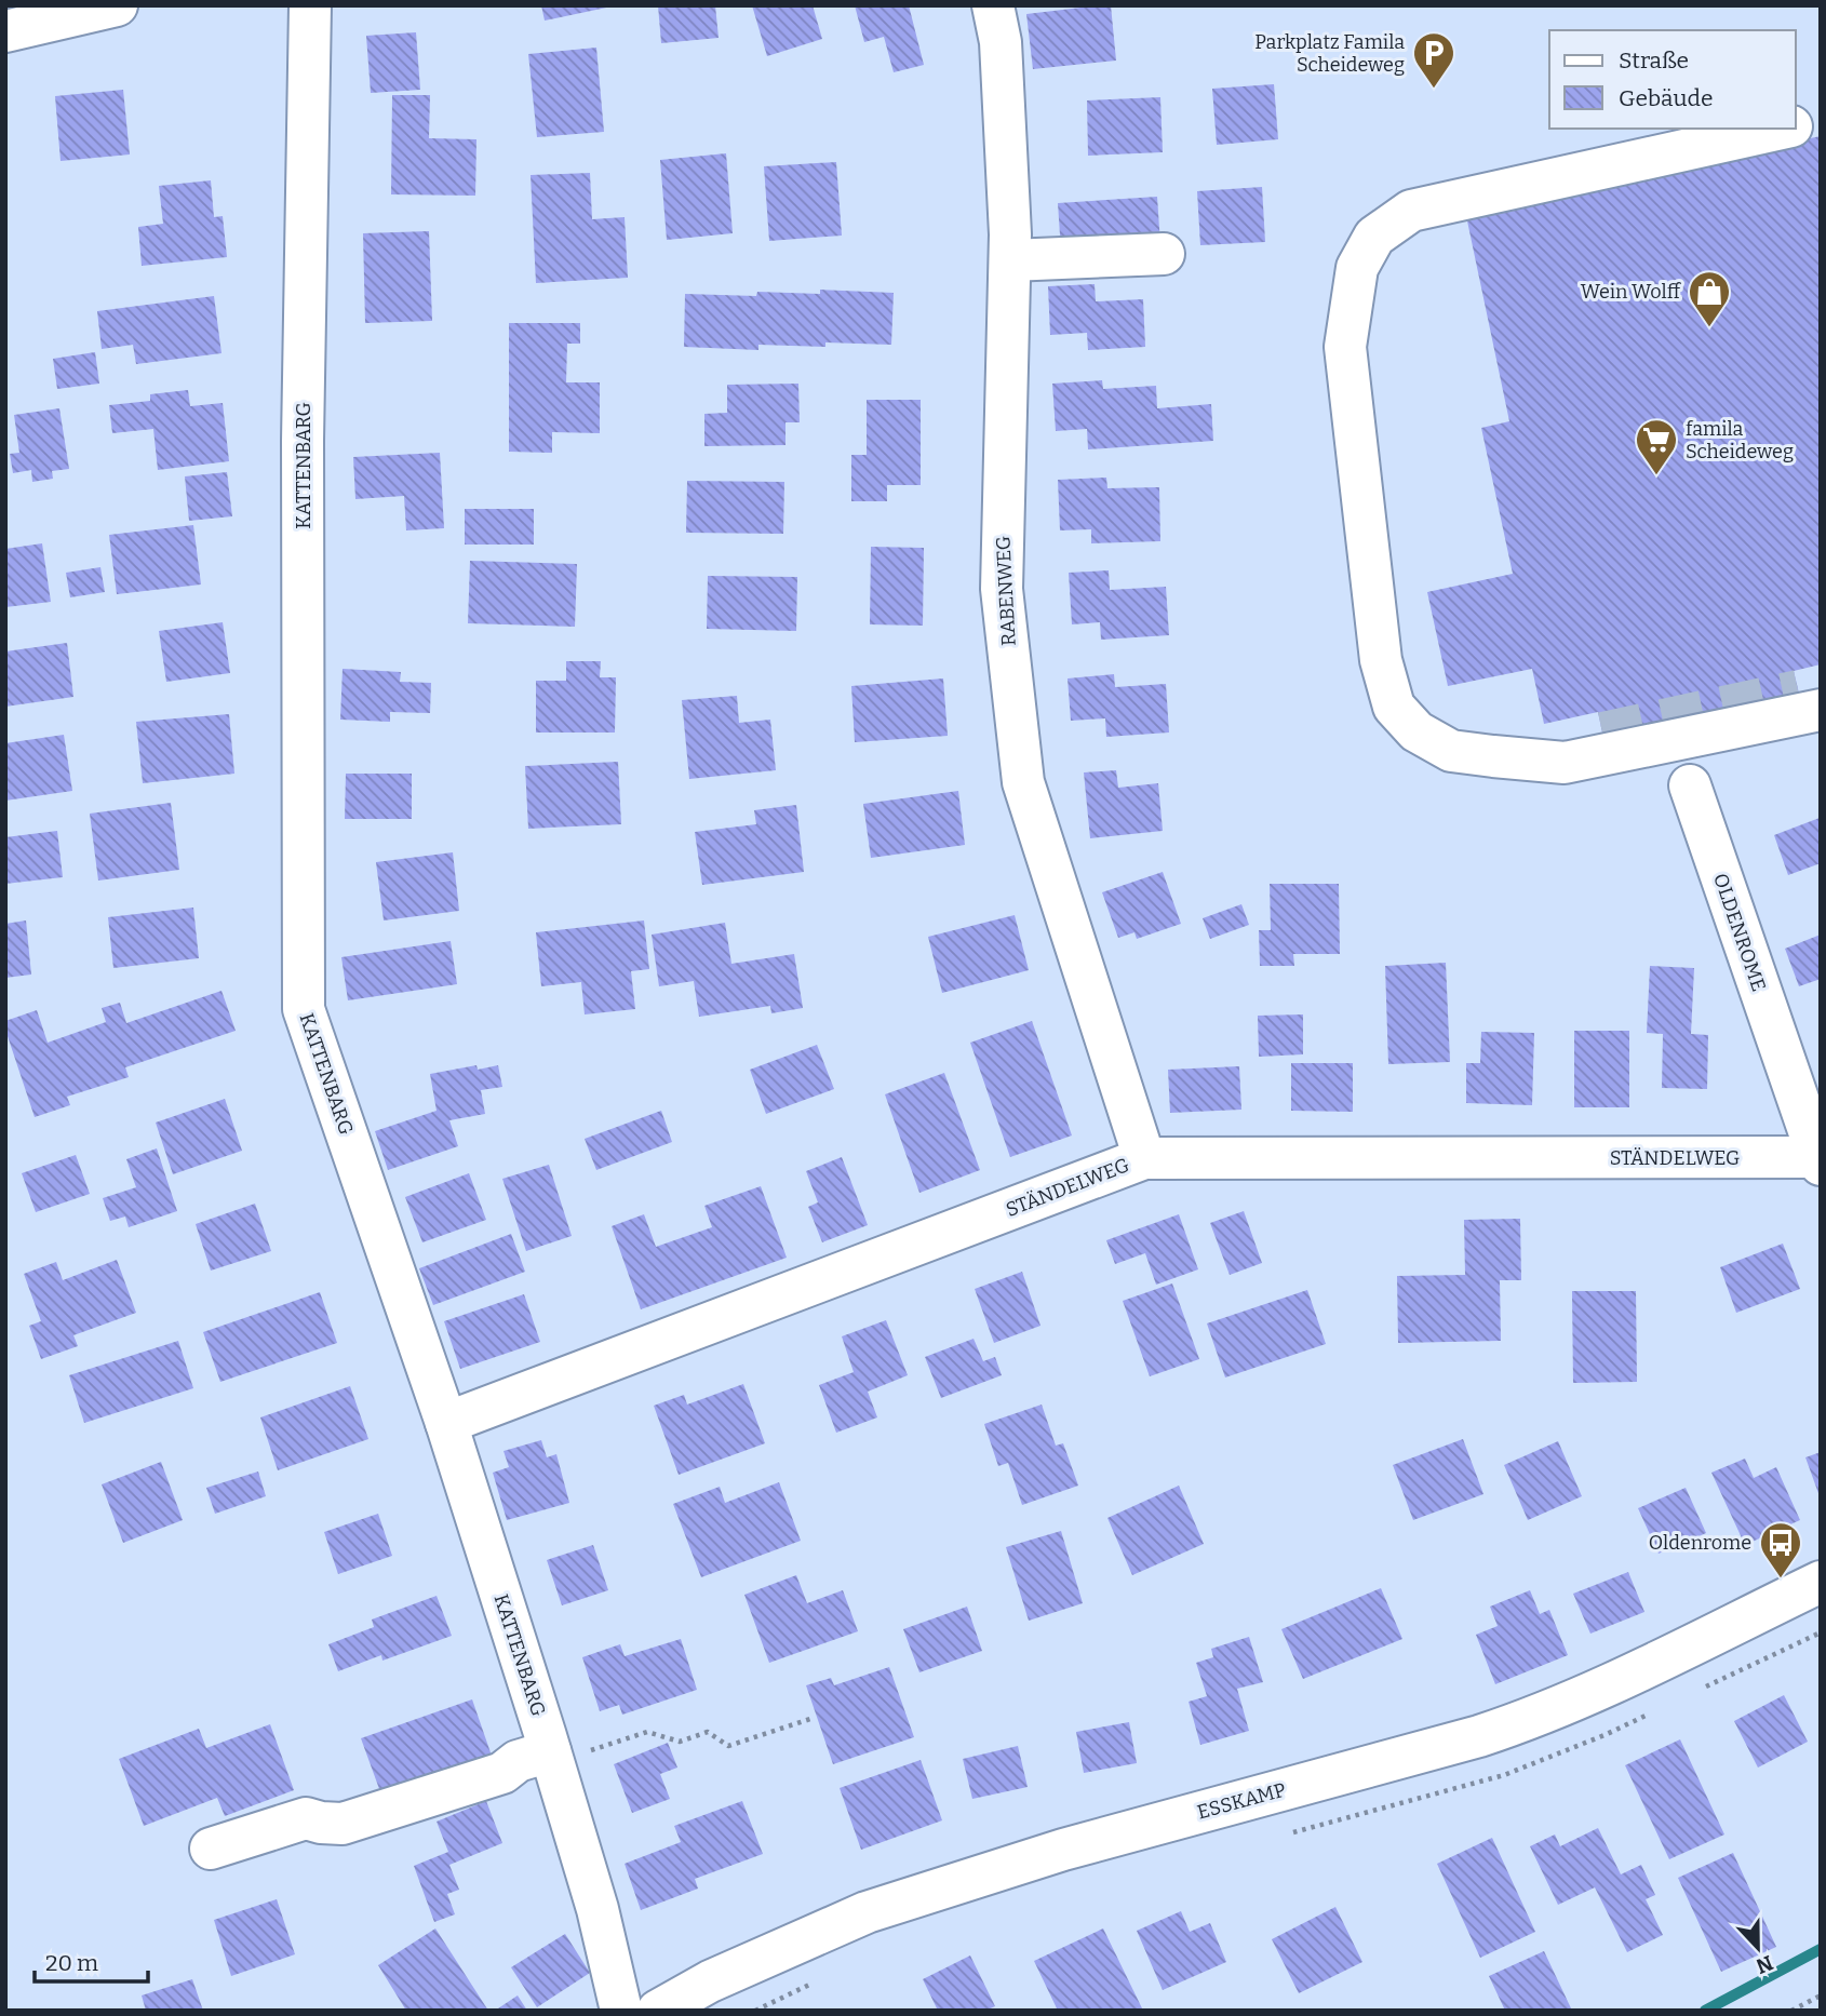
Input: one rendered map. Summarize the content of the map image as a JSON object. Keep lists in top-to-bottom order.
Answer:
{
  "streets": {
    "street": [
      "KATTENBARG",
      "RABENWEG",
      "OLDENROME",
      "STÄNDELWEG",
      "ESSKAMP"
    ]
  },
  "crossings": [
    ["KATTENBARG", "STÄNDELWEG"],
    ["RABENWEG", "STÄNDELWEG"],
    ["OLDENROME", "STÄNDELWEG"]
  ],
  "places": {
    "parking": ["Parkplatz Famila Scheideweg"],
    "shop": ["Wein Wolff"],
    "supermarket": ["famila Scheideweg"],
    "bus stop": ["Oldenrome"]
  },
  "legend": ["Straße", "Gebäude"],
  "scale_bar": "20 m",
  "north": "bottom"
}
